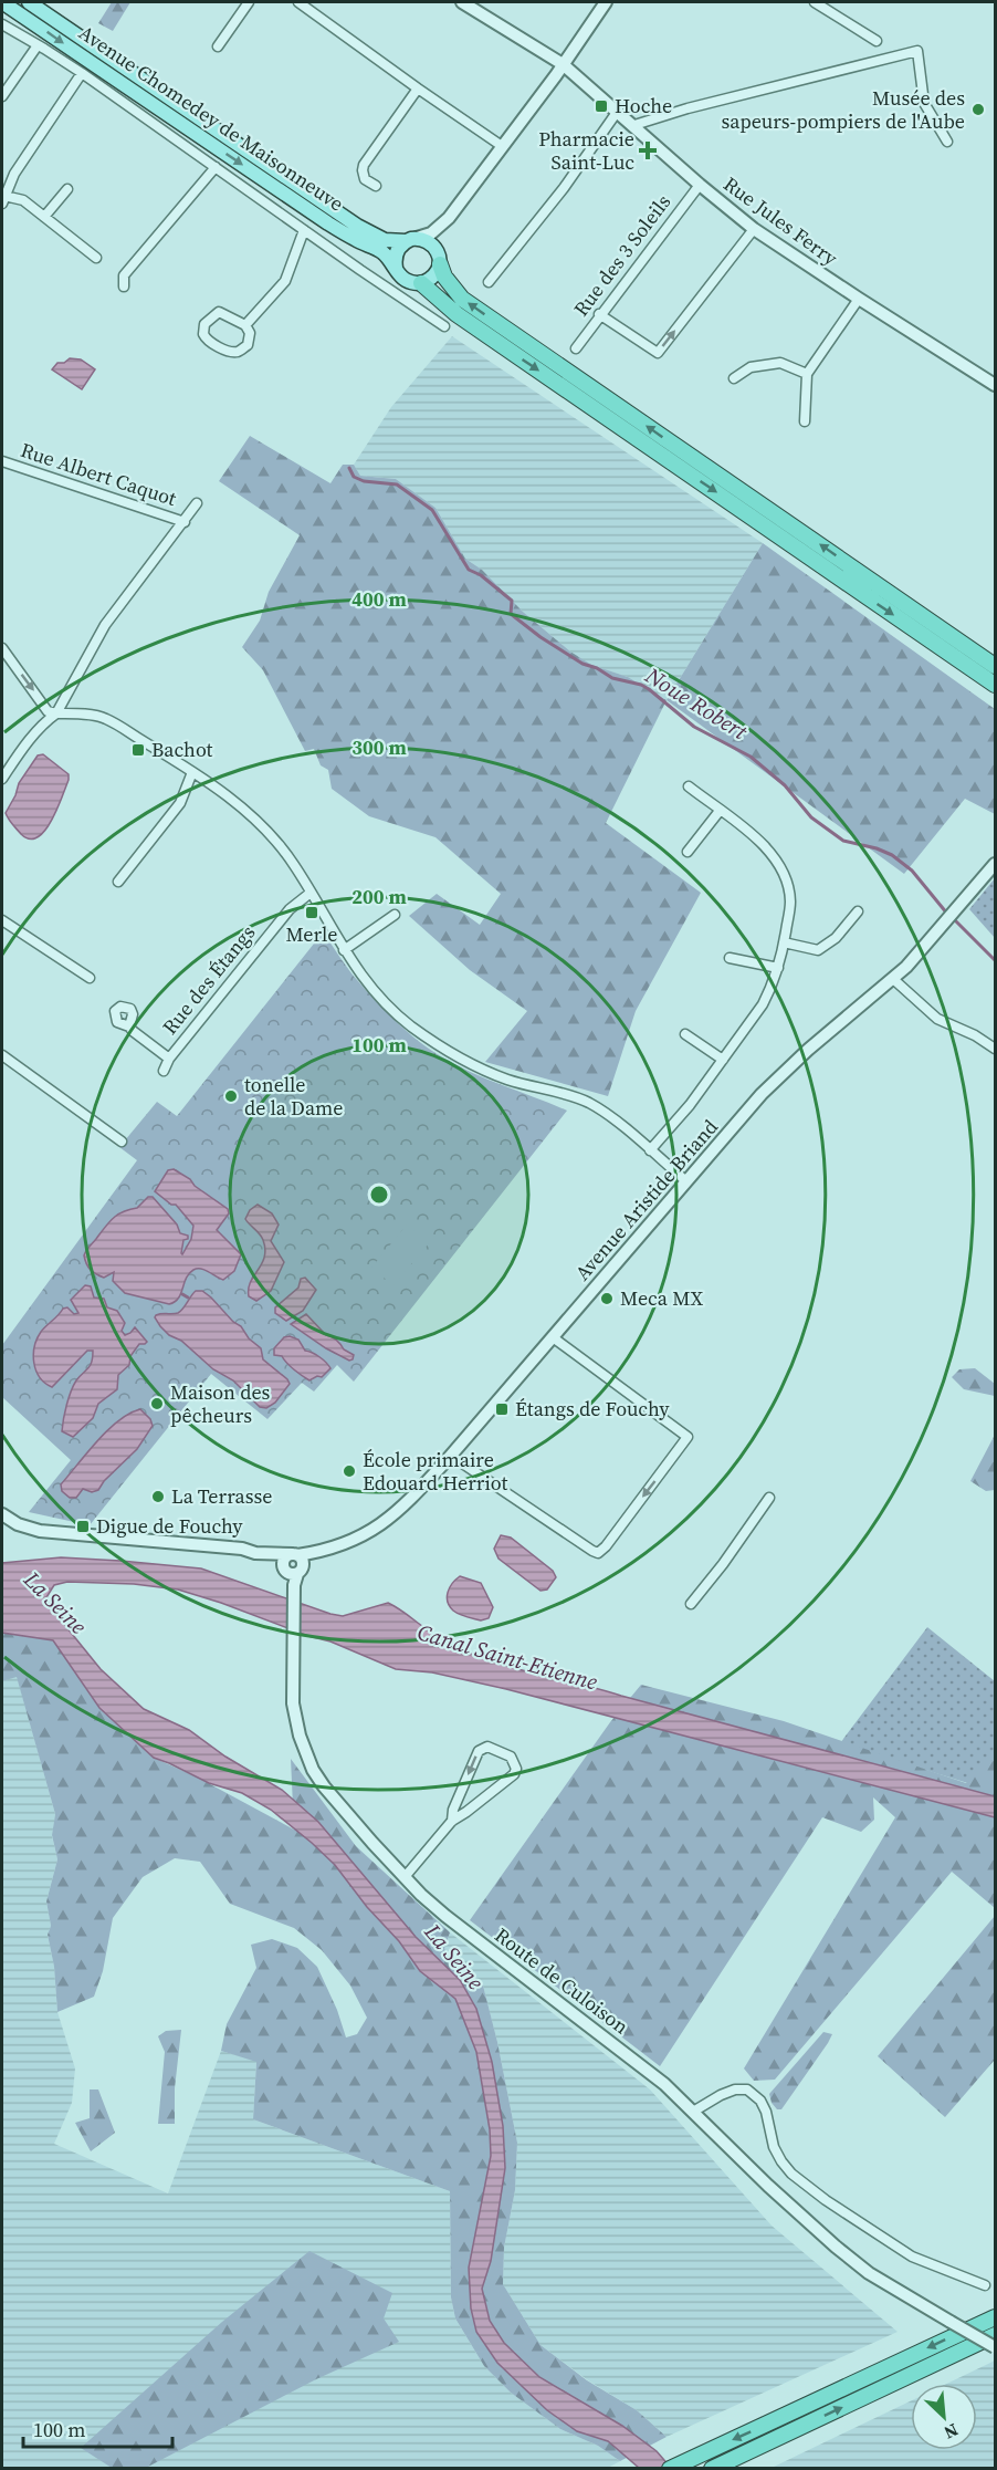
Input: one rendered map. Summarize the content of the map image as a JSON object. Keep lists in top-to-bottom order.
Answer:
{
  "streets": {
    "main road": ["Avenue Chomedey de Maisonneuve"],
    "street": [
      "Rue Jules Ferry",
      "Rue des 3 Soleils",
      "Rue Albert Caquot",
      "Rue des Étangs",
      "Avenue Aristide Briand",
      "Route de Culoison"
    ]
  },
  "crossings": [
    ["Rue Jules Ferry", "Rue des 3 Soleils"],
    ["Avenue Aristide Briand", "Route de Culoison"]
  ],
  "water": ["Noue Robert", "La Seine", "Canal Saint-Etienne"],
  "places": {
    "transit": [
      "Hoche",
      "Bachot",
      "Merle",
      "Étangs de Fouchy",
      "Digue de Fouchy"
    ],
    "other": [
      "Musée des sapeurs-pompiers de l'Aube",
      "tonelle de la Dame",
      "Meca MX",
      "Maison des pêcheurs",
      "École primaire Edouard Herriot",
      "La Terrasse"
    ],
    "health": ["Pharmacie Saint-Luc"]
  },
  "scale_bar": "100 m",
  "north": "bottom right",
  "rings": [
    "400 m",
    "300 m",
    "200 m",
    "100 m"
  ]
}
